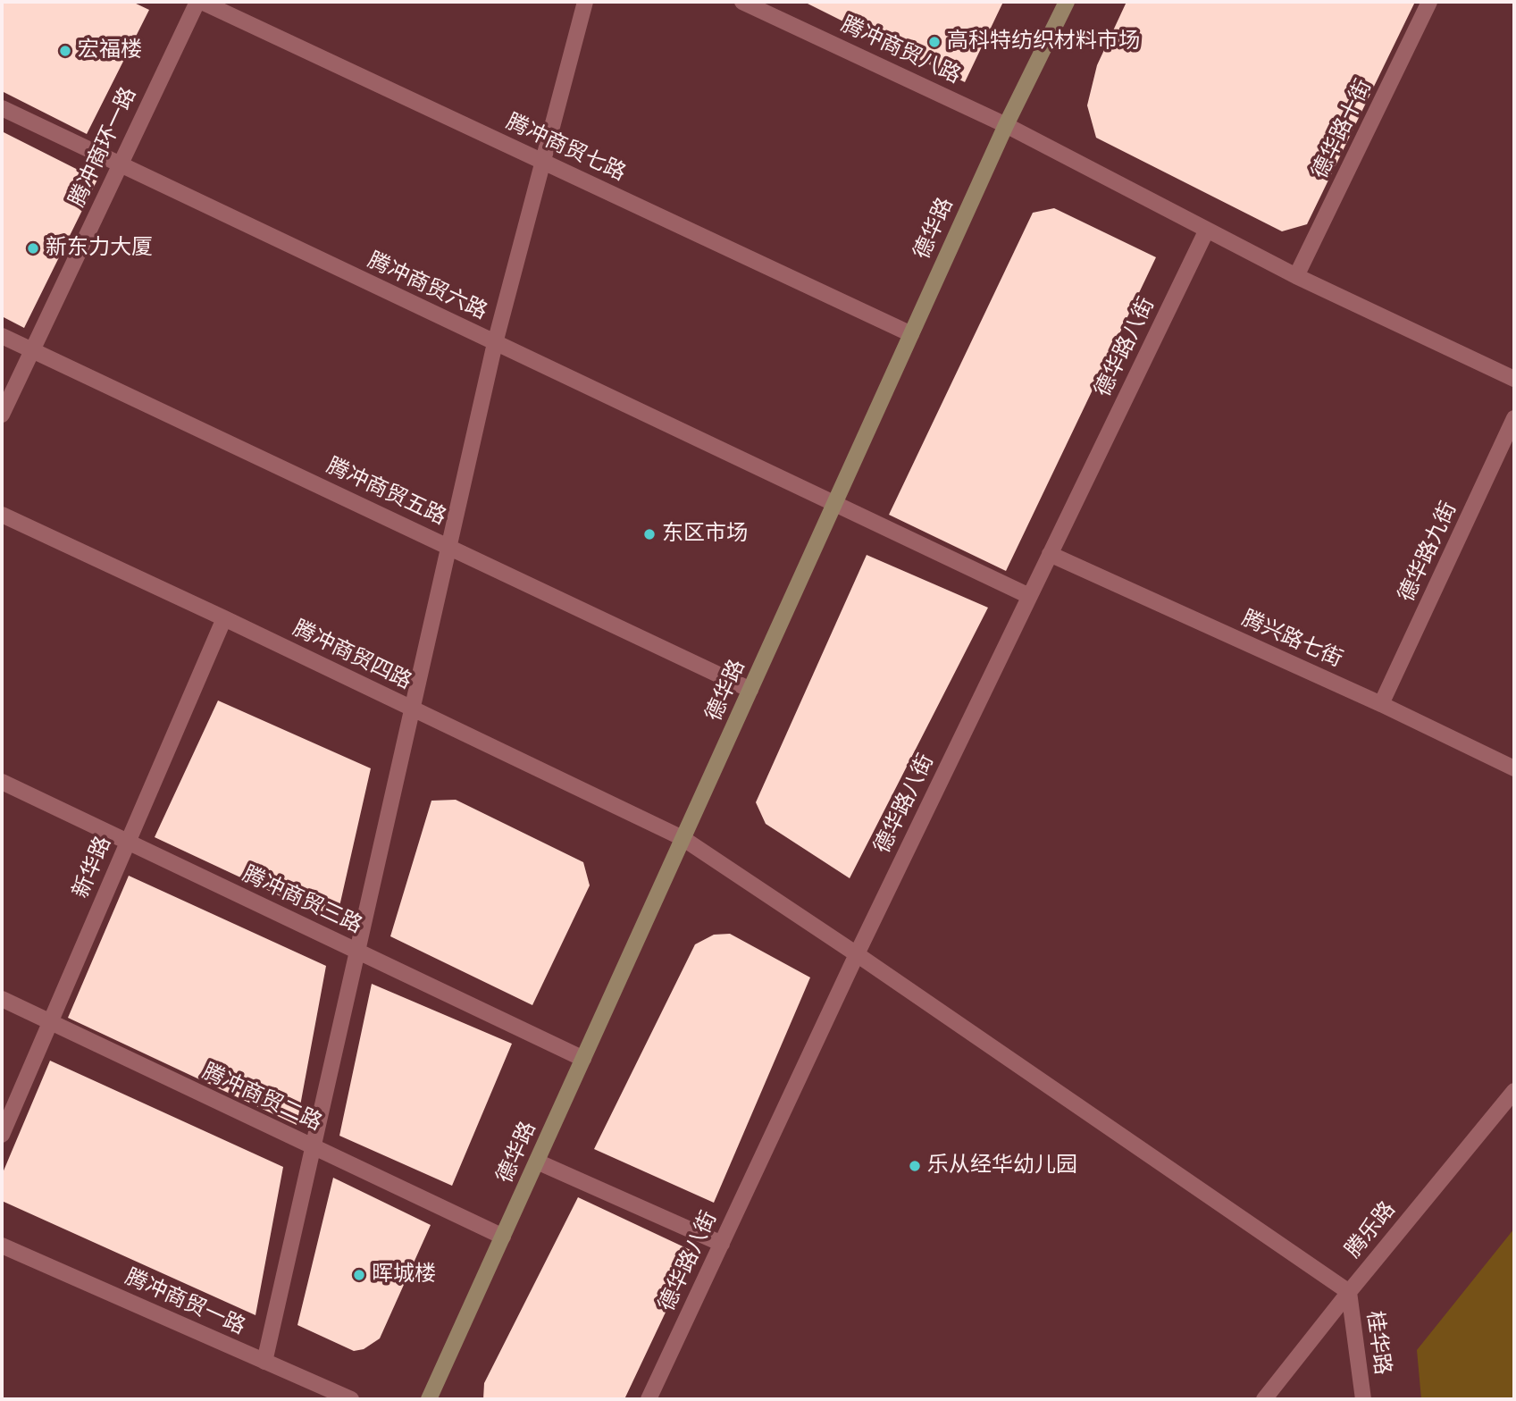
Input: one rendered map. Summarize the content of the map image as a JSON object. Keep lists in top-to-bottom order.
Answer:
{
  "streets": {
    "street": [
      "腾冲商贸八路",
      "德华路十街",
      "腾冲商环一路",
      "腾冲商贸七路",
      "德华路",
      "腾冲商贸六路",
      "德华路八街",
      "腾冲商贸五路",
      "德华路九街",
      "腾兴路七街",
      "腾冲商贸四路",
      "新华路",
      "腾冲商贸三路",
      "腾冲商贸二路",
      "腾乐路",
      "腾冲商贸一路",
      "桂华路"
    ]
  },
  "crossings": [
    ["腾冲商贸八路", "德华路十街"],
    ["腾冲商贸八路", "德华路"],
    ["腾冲商贸八路", "德华路八街"],
    ["腾冲商环一路", "腾冲商贸七路"],
    ["腾冲商环一路", "腾冲商贸六路"],
    ["腾冲商环一路", "腾冲商贸五路"],
    ["腾冲商贸七路", "德华路"],
    ["德华路", "腾冲商贸六路"],
    ["德华路", "腾冲商贸五路"],
    ["德华路", "腾冲商贸四路"],
    ["德华路", "腾冲商贸三路"],
    ["德华路", "腾冲商贸二路"],
    ["腾冲商贸六路", "德华路八街"],
    ["德华路八街", "腾兴路七街"],
    ["德华路八街", "腾冲商贸四路"],
    ["德华路九街", "腾兴路七街"],
    ["腾冲商贸四路", "新华路"],
    ["腾冲商贸四路", "腾乐路"],
    ["腾冲商贸四路", "桂华路"],
    ["新华路", "腾冲商贸三路"],
    ["新华路", "腾冲商贸二路"],
    ["腾乐路", "桂华路"]
  ],
  "places": [
    "高科特纺织材料市场",
    "宏福楼",
    "新东力大厦",
    "东区市场",
    "乐从经华幼儿园",
    "晖城楼"
  ]
}
